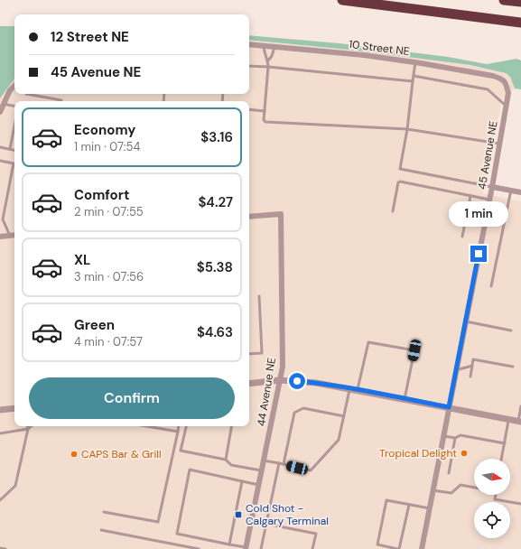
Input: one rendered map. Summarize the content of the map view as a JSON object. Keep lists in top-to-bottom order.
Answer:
{
  "streets": {
    "street": ["10 Street NE", "45 Avenue NE", "44 Avenue NE"]
  },
  "crossings": [
    ["10 Street NE", "45 Avenue NE"]
  ],
  "places": {
    "other": ["Tropical Delight", "CAPS Bar & Grill"],
    "transit": ["Cold Shot - Calgary Terminal"]
  },
  "north": "right",
  "page": {
    "banner": ["12 Street NE", "45 Avenue NE"],
    "list": [
      {
        "name": "Economy",
        "note": "1 min · 07:54",
        "value": "$3.16"
      },
      {
        "name": "Comfort",
        "note": "2 min · 07:55",
        "value": "$4.27"
      },
      {
        "name": "XL",
        "note": "3 min · 07:56",
        "value": "$5.38"
      },
      {
        "name": "Green",
        "note": "4 min · 07:57",
        "value": "$4.63"
      }
    ],
    "bubble": "1 min",
    "buttons": "Confirm"
  }
}
